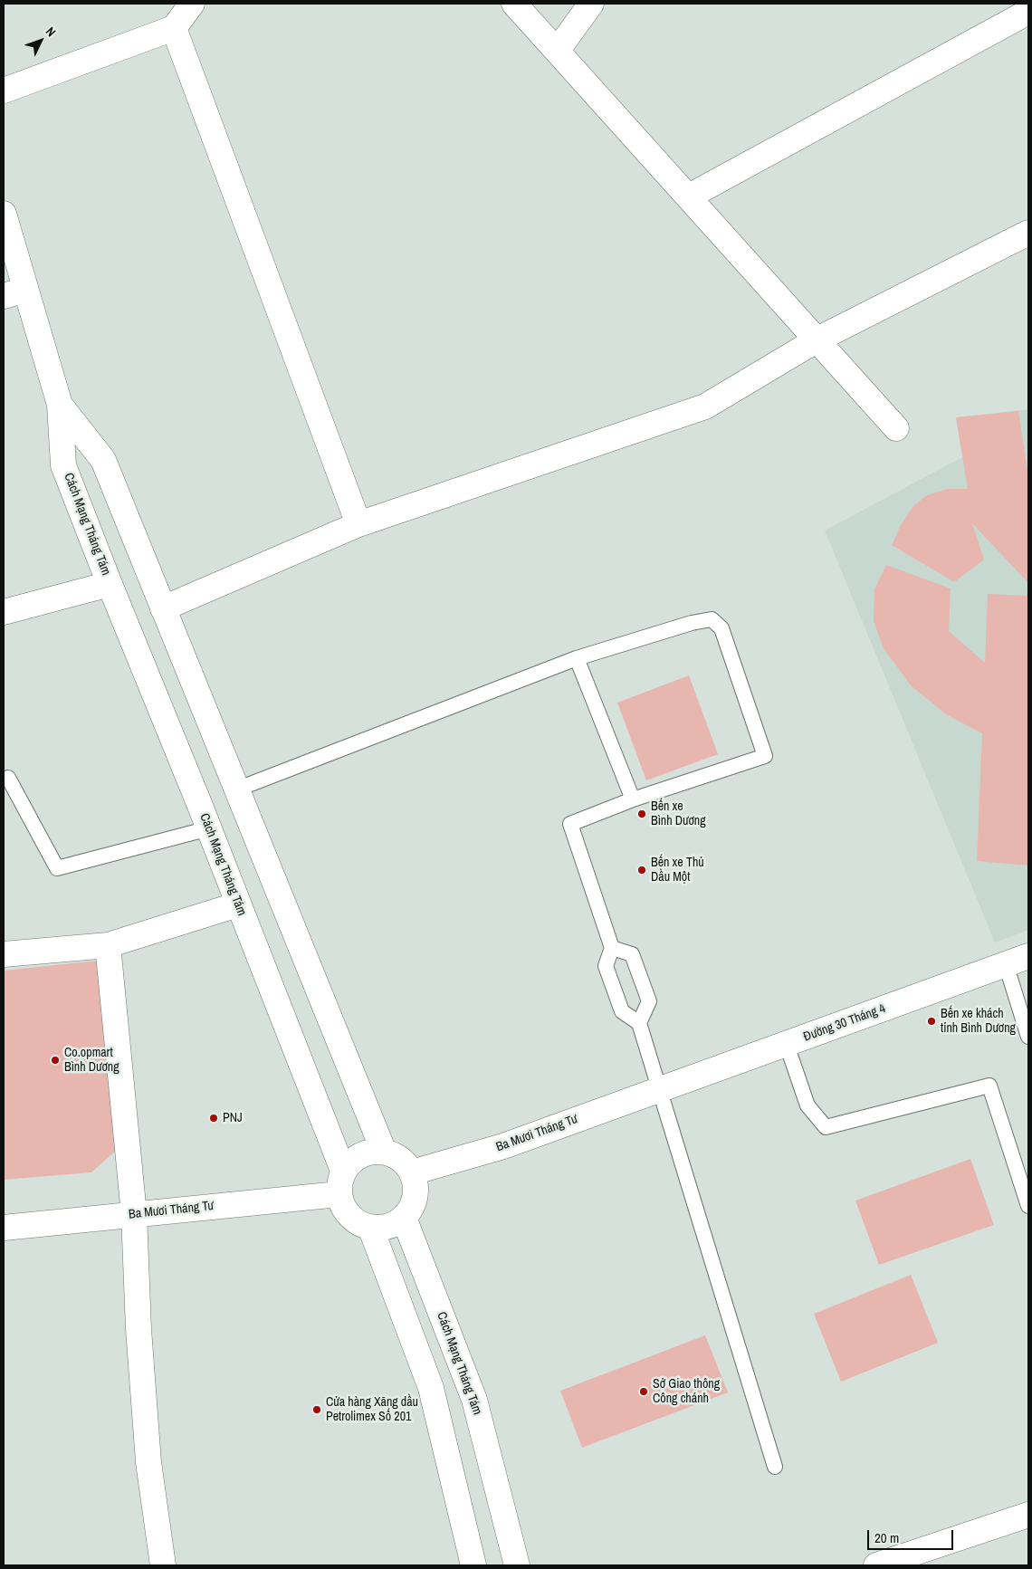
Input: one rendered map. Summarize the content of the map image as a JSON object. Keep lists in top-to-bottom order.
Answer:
{
  "streets": {
    "street": ["Cách Mạng Tháng Tám", "Đường 30 Tháng 4", "Ba Mươi Tháng Tư"]
  },
  "crossings": [
    ["Cách Mạng Tháng Tám", "Ba Mươi Tháng Tư"],
    ["Đường 30 Tháng 4", "Ba Mươi Tháng Tư"]
  ],
  "places": [
    "Bến xe Bình Dương",
    "Bến xe Thủ Dầu Một",
    "Bến xe khách tỉnh Bình Dương",
    "Co.opmart Bình Dương",
    "PNJ",
    "Sở Giao thông Công chánh",
    "Cửa hàng Xăng dầu Petrolimex Số 201"
  ],
  "scale_bar": "20 m",
  "north": "top right"
}
